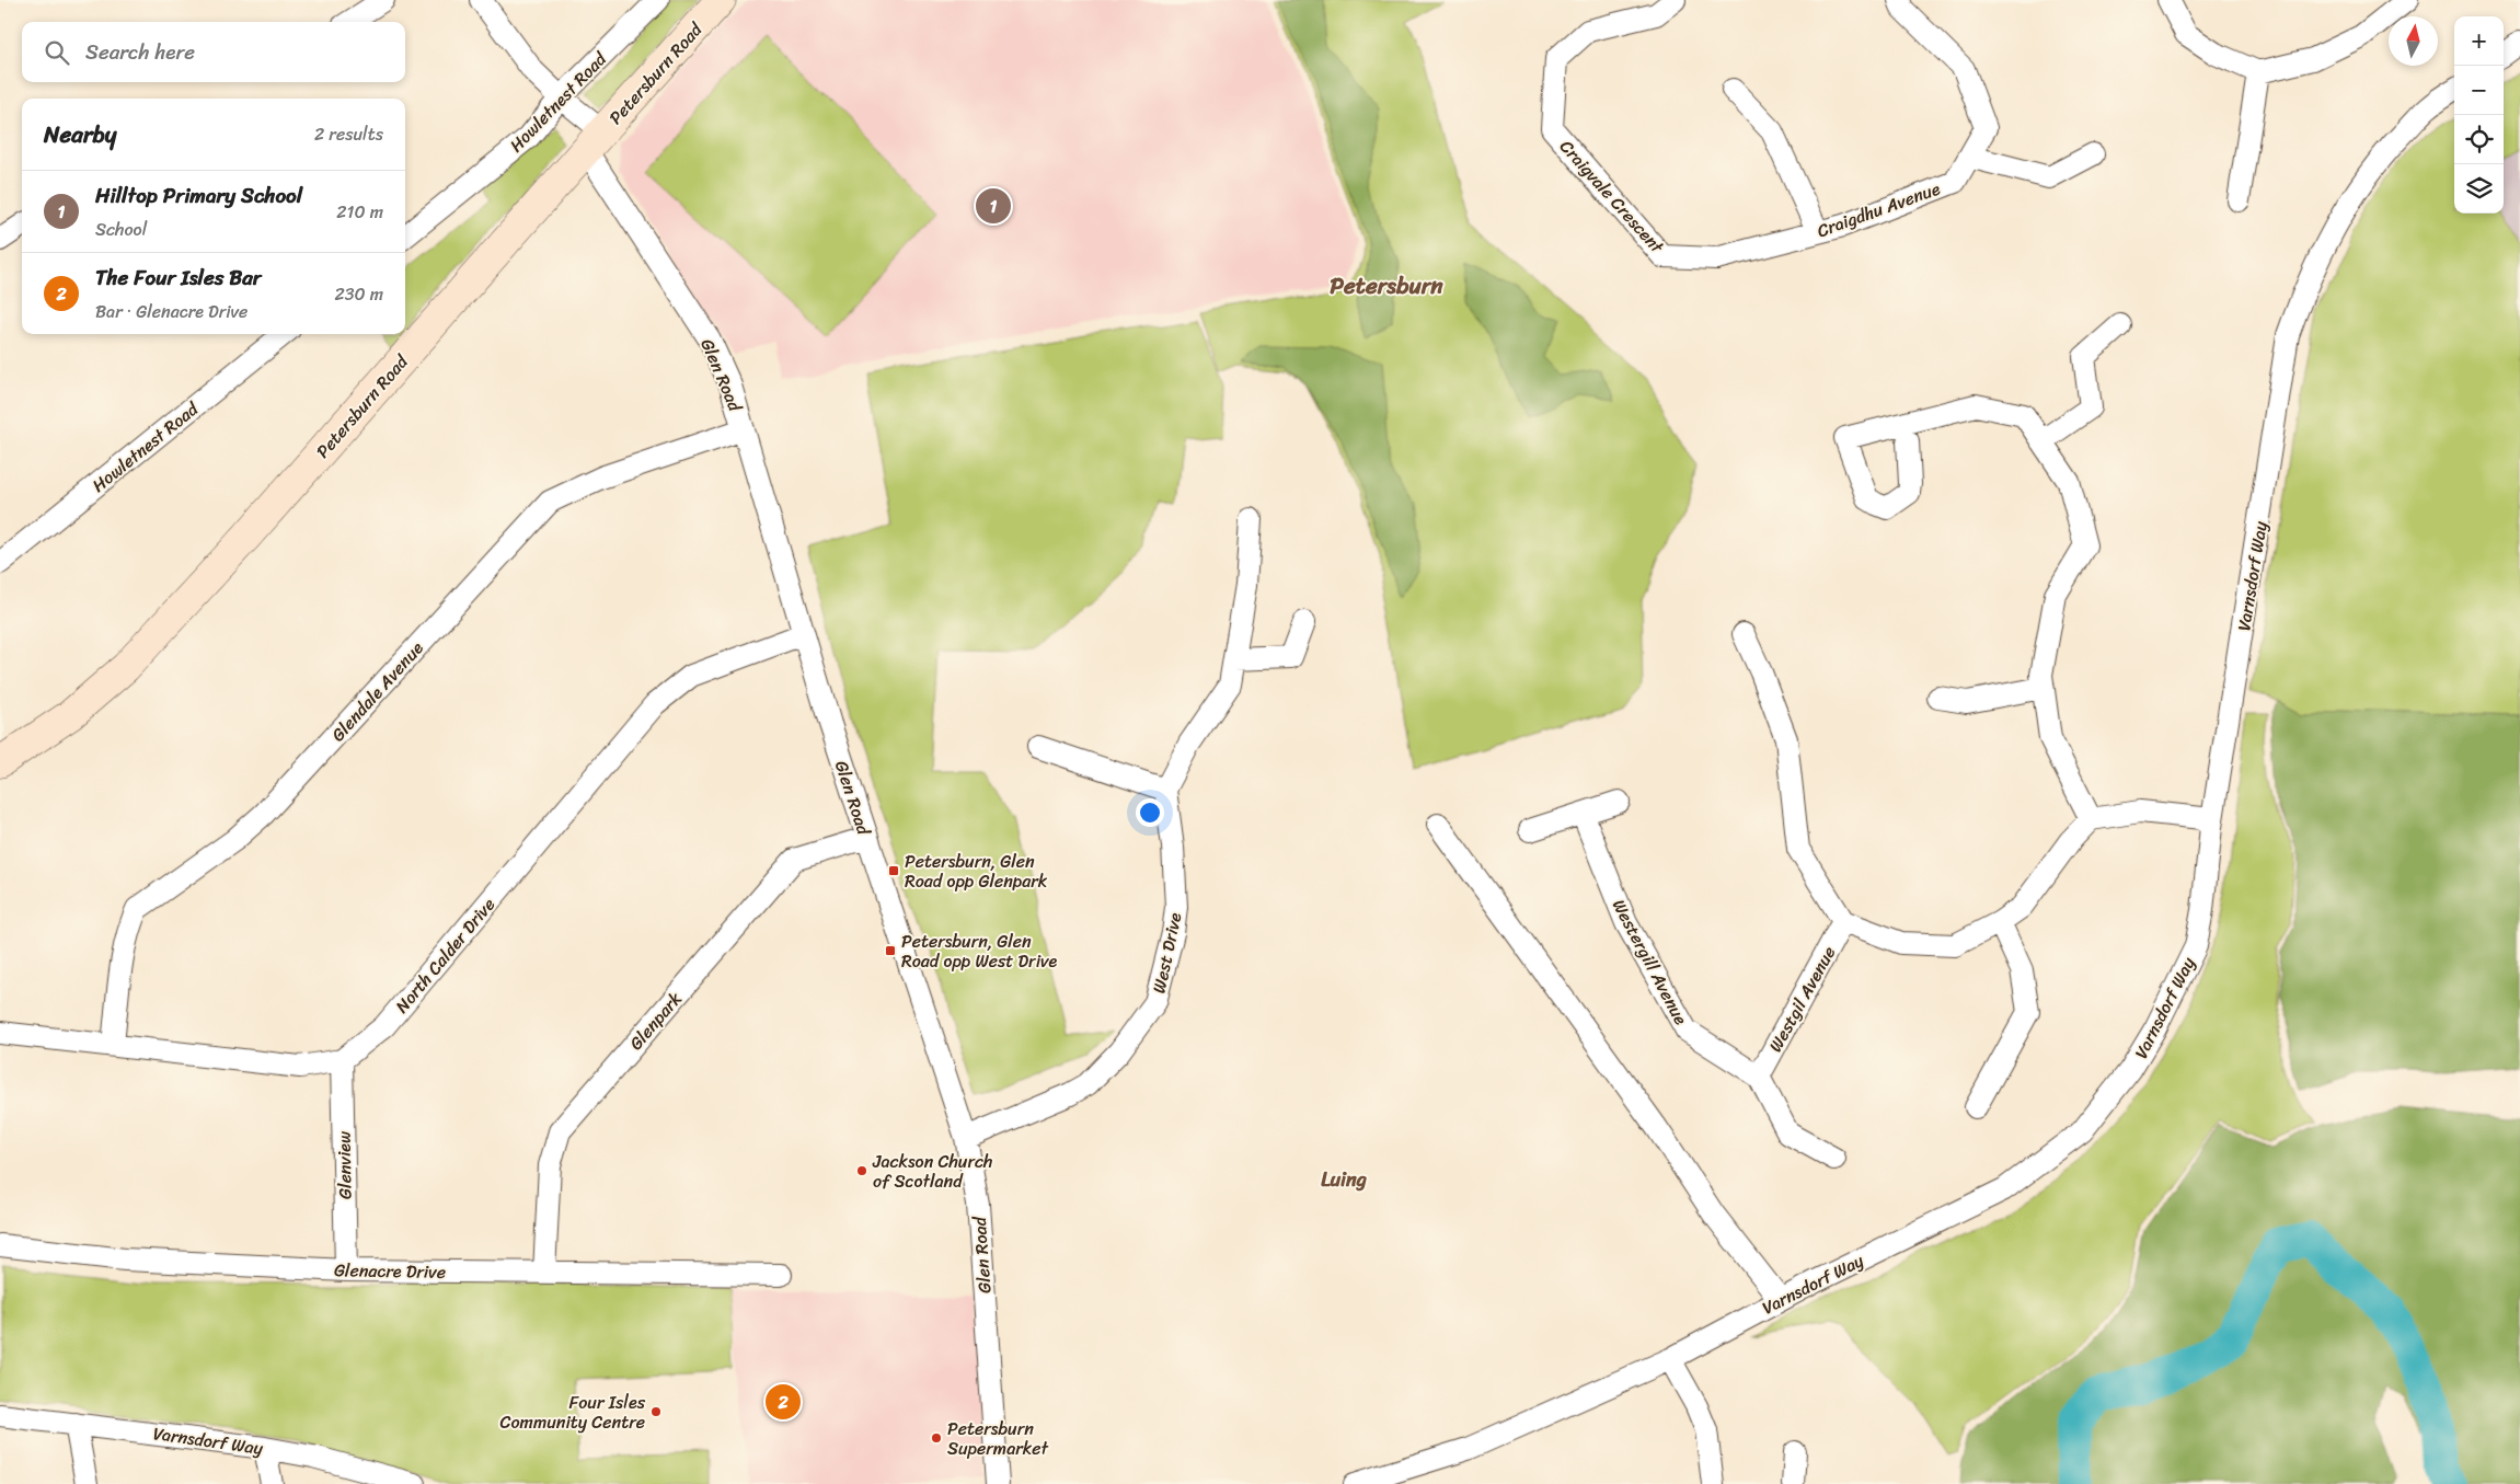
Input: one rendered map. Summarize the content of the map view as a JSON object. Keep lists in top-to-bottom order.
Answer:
{
  "streets": {
    "main road": ["Petersburn Road"],
    "street": [
      "Howletnest Road",
      "Craigvale Crescent",
      "Craigdhu Avenue",
      "Glen Road",
      "Varnsdorf Way",
      "Glendale Avenue",
      "West Drive",
      "North Calder Drive",
      "Westergill Avenue",
      "Westgil Avenue",
      "Glenpark",
      "Glenview",
      "Glenacre Drive"
    ]
  },
  "crossings": [
    ["Petersburn Road", "Glen Road"],
    ["Howletnest Road", "Glen Road"],
    ["Craigvale Crescent", "Craigdhu Avenue"],
    ["Glen Road", "Glendale Avenue"],
    ["Glen Road", "West Drive"],
    ["Glen Road", "North Calder Drive"],
    ["Glen Road", "Glenpark"],
    ["Glendale Avenue", "North Calder Drive"],
    ["North Calder Drive", "Glenview"],
    ["Westergill Avenue", "Westgil Avenue"],
    ["Glenpark", "Glenacre Drive"],
    ["Glenview", "Glenacre Drive"]
  ],
  "districts": ["Petersburn", "Luing"],
  "places": {
    "transit": ["Petersburn, Glen Road opp Glenpark", "Petersburn, Glen Road opp West Drive"],
    "other": ["Jackson Church of Scotland", "Four Isles Community Centre", "Petersburn Supermarket"]
  },
  "north": "top",
  "page": {
    "map_buttons": ["+", "−"],
    "search": "Search here",
    "heading": ["Nearby", "2 results"],
    "list": [
      {
        "mark": "1",
        "name": "Hilltop Primary School",
        "note": "School",
        "value": "210 m"
      },
      {
        "mark": "2",
        "name": "The Four Isles Bar",
        "note": "Bar · Glenacre Drive",
        "value": "230 m"
      }
    ],
    "pins": ["1", "2"]
  }
}
